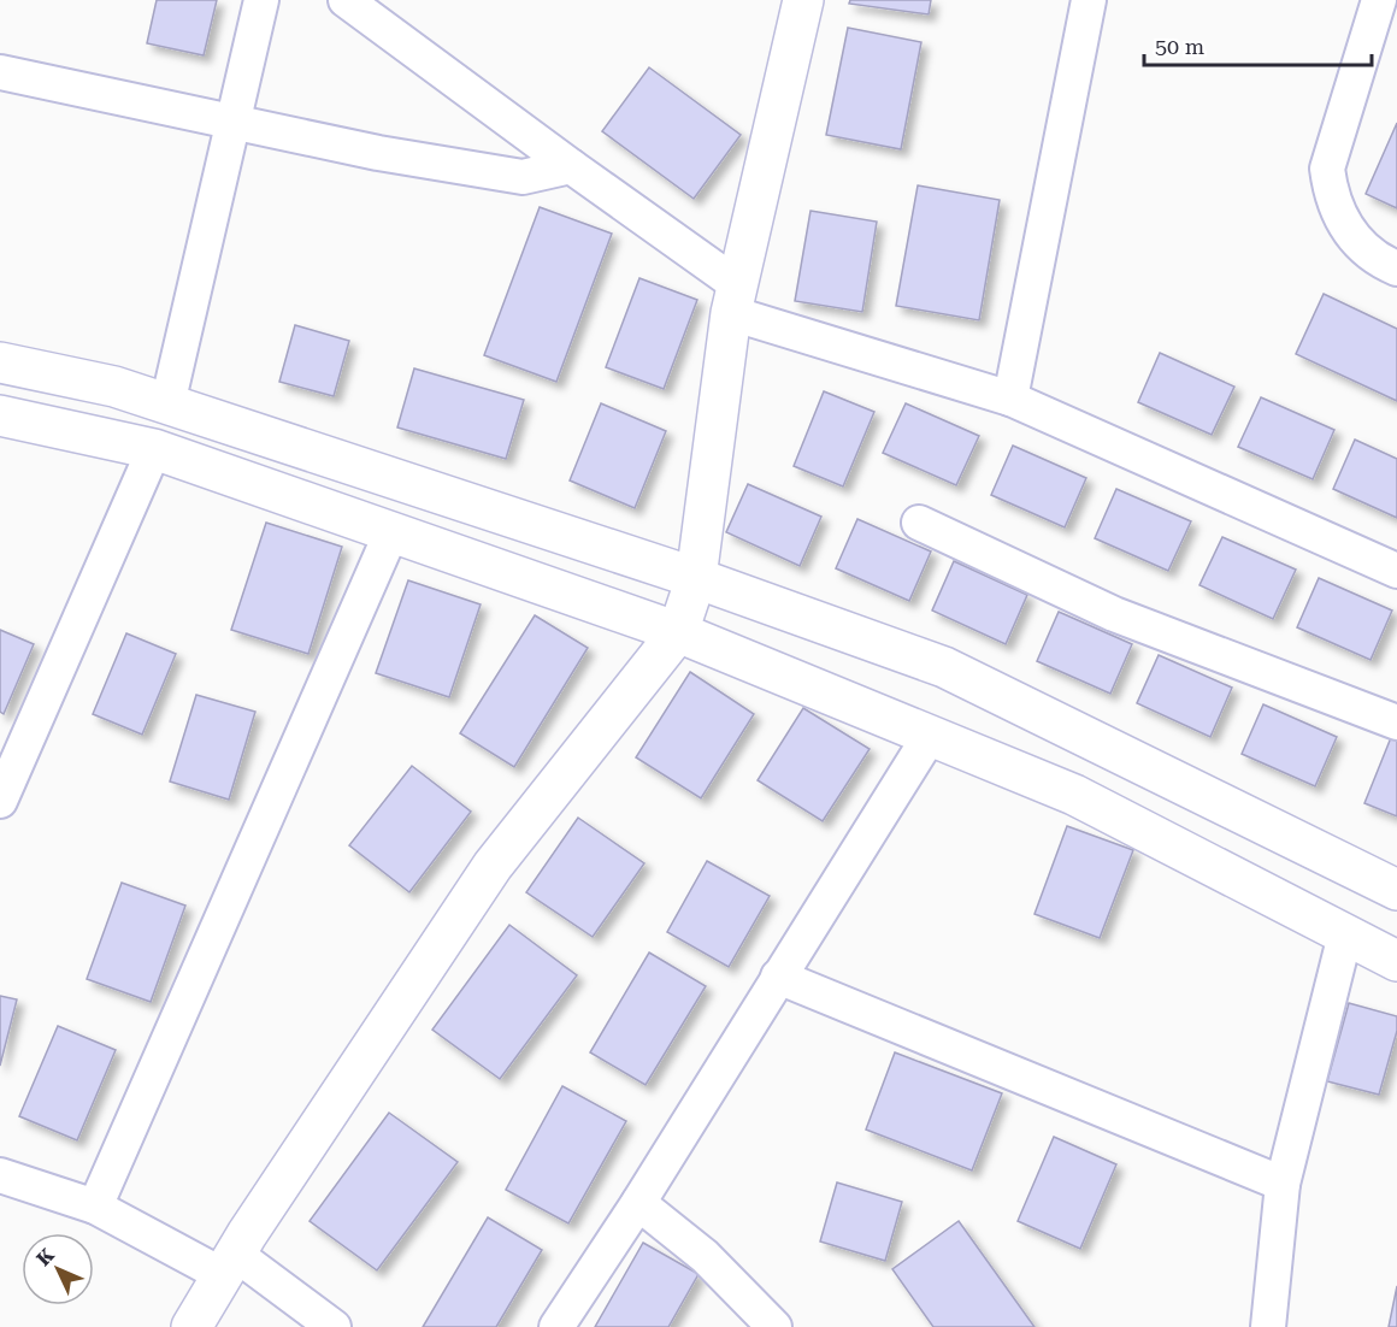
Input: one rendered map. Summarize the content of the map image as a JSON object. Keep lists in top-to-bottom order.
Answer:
{
  "scale_bar": "50 m",
  "north": "top left"
}
